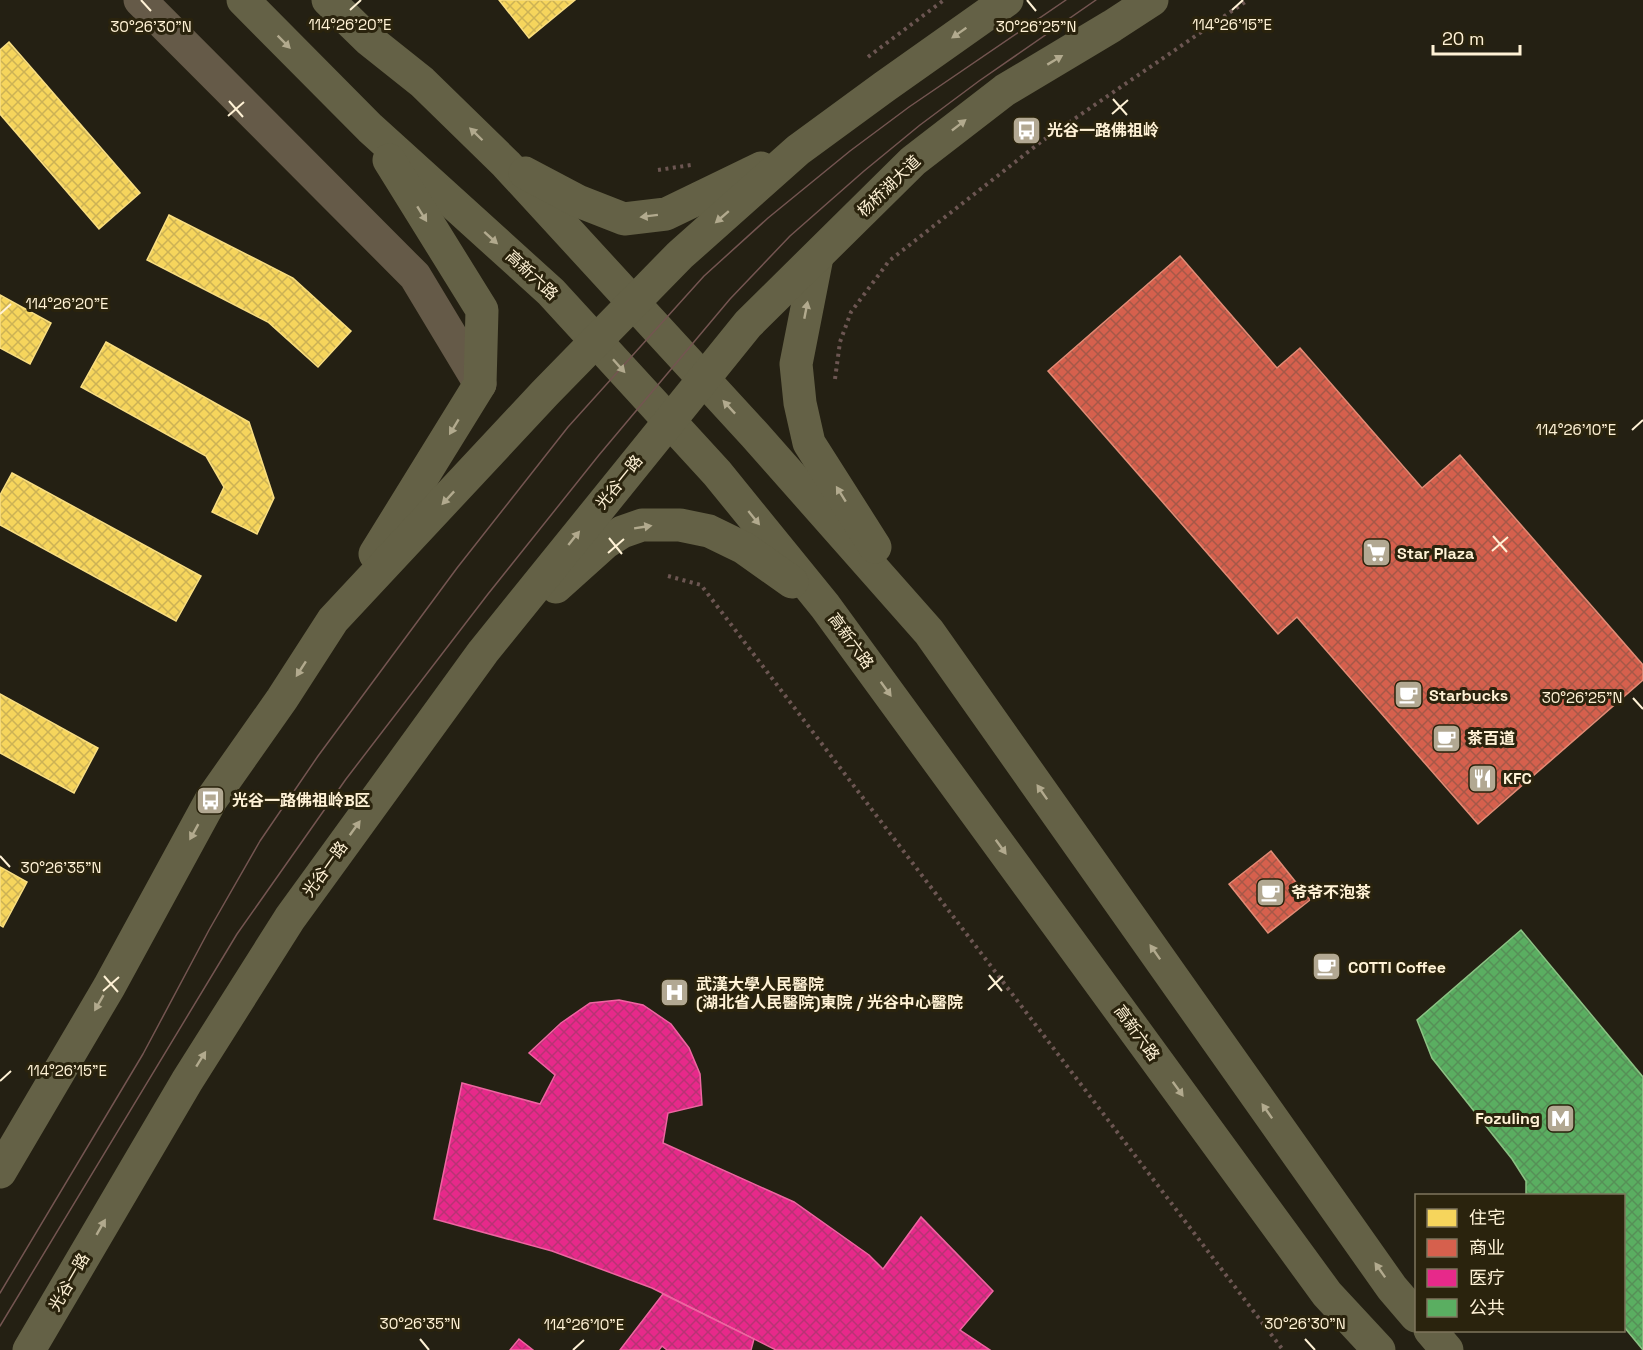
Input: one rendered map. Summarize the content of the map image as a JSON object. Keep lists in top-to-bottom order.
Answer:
{
  "streets": {
    "main road": ["杨桥湖大道", "高新六路", "光谷一路"]
  },
  "crossings": [
    ["杨桥湖大道", "高新六路"],
    ["杨桥湖大道", "光谷一路"],
    ["高新六路", "光谷一路"]
  ],
  "places": {
    "bus stop": ["光谷一路佛祖岭", "光谷一路佛祖岭B区"],
    "supermarket": ["Star Plaza"],
    "cafe": [
      "Starbucks",
      "茶百道",
      "爷爷不泡茶",
      "COTTI Coffee"
    ],
    "restaurant": ["KFC"],
    "hospital": ["武漢大學人民醫院 (湖北省人民醫院)東院 / 光谷中心醫院"],
    "metro station": ["Fozuling"]
  },
  "legend": [
    "住宅",
    "商业",
    "医疗",
    "公共"
  ],
  "scale_bar": "20 m",
  "coordinates": [
    "114°26'20\"E",
    "114°26'15\"E",
    "30°26'30\"N",
    "30°26'25\"N",
    "114°26'10\"E",
    "30°26'35\"N"
  ]
}
